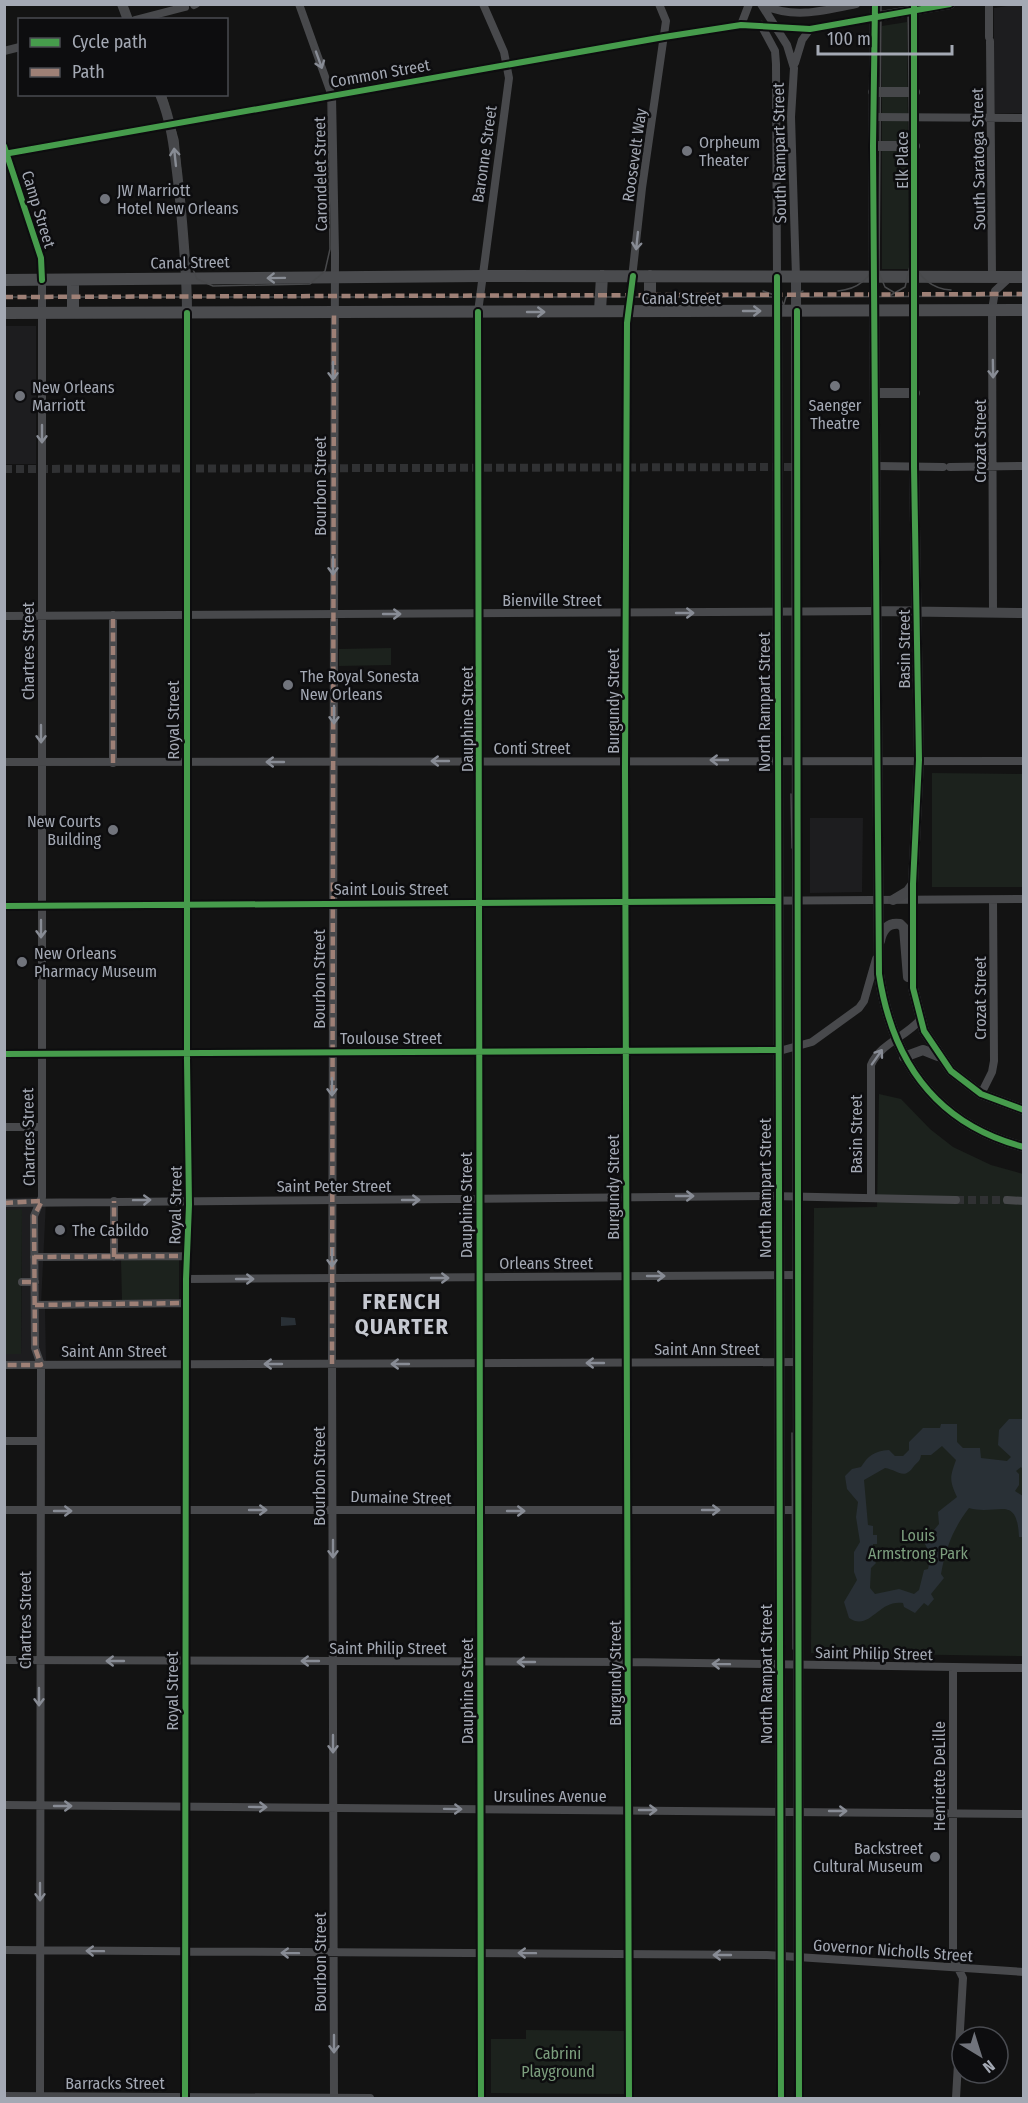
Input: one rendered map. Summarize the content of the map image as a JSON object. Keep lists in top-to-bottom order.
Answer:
{
  "streets": {
    "main road": [
      "South Rampart Street",
      "Elk Place",
      "Canal Street",
      "Bienville Street",
      "Basin Street",
      "North Rampart Street"
    ],
    "street": [
      "Common Street",
      "Baronne Street",
      "Roosevelt Way",
      "South Saratoga Street",
      "Carondelet Street",
      "Camp Street",
      "Crozat Street",
      "Bourbon Street",
      "Chartres Street",
      "Burgundy Street",
      "Dauphine Street",
      "Royal Street",
      "Conti Street",
      "Saint Louis Street",
      "Toulouse Street",
      "Saint Peter Street",
      "Orleans Street",
      "Saint Ann Street",
      "Dumaine Street",
      "Saint Philip Street",
      "Henriette DeLille",
      "Ursulines Avenue",
      "Governor Nicholls Street",
      "Barracks Street"
    ]
  },
  "crossings": [
    ["Common Street", "South Rampart Street"],
    ["Common Street", "Baronne Street"],
    ["Common Street", "Roosevelt Way"],
    ["Common Street", "Elk Place"],
    ["Common Street", "Carondelet Street"],
    ["Common Street", "Camp Street"],
    ["South Rampart Street", "Canal Street"],
    ["South Rampart Street", "North Rampart Street"],
    ["Baronne Street", "Canal Street"],
    ["Baronne Street", "Dauphine Street"],
    ["Roosevelt Way", "Canal Street"],
    ["Roosevelt Way", "Burgundy Street"],
    ["South Saratoga Street", "Canal Street"],
    ["Elk Place", "Canal Street"],
    ["Elk Place", "Basin Street"],
    ["Carondelet Street", "Canal Street"],
    ["Carondelet Street", "Bourbon Street"],
    ["Camp Street", "Canal Street"],
    ["Camp Street", "Chartres Street"],
    ["Canal Street", "Crozat Street"],
    ["Canal Street", "Bourbon Street"],
    ["Canal Street", "Basin Street"],
    ["Canal Street", "Chartres Street"],
    ["Canal Street", "Burgundy Street"],
    ["Canal Street", "North Rampart Street"],
    ["Canal Street", "Dauphine Street"],
    ["Canal Street", "Royal Street"],
    ["Crozat Street", "Bienville Street"],
    ["Crozat Street", "Saint Louis Street"],
    ["Bourbon Street", "Bienville Street"],
    ["Bourbon Street", "Conti Street"],
    ["Bourbon Street", "Saint Louis Street"],
    ["Bourbon Street", "Toulouse Street"],
    ["Bourbon Street", "Saint Peter Street"],
    ["Bourbon Street", "Orleans Street"],
    ["Bourbon Street", "Saint Ann Street"],
    ["Bourbon Street", "Dumaine Street"],
    ["Bourbon Street", "Saint Philip Street"],
    ["Bourbon Street", "Ursulines Avenue"],
    ["Bourbon Street", "Governor Nicholls Street"],
    ["Bourbon Street", "Barracks Street"],
    ["Bienville Street", "Basin Street"],
    ["Bienville Street", "Chartres Street"],
    ["Bienville Street", "Burgundy Street"],
    ["Bienville Street", "North Rampart Street"],
    ["Bienville Street", "Dauphine Street"],
    ["Bienville Street", "Royal Street"],
    ["Basin Street", "Conti Street"],
    ["Basin Street", "Saint Louis Street"],
    ["Basin Street", "Toulouse Street"],
    ["Basin Street", "Saint Peter Street"],
    ["Chartres Street", "Conti Street"],
    ["Chartres Street", "Saint Louis Street"],
    ["Chartres Street", "Toulouse Street"],
    ["Chartres Street", "Saint Peter Street"],
    ["Chartres Street", "Saint Ann Street"],
    ["Chartres Street", "Dumaine Street"],
    ["Chartres Street", "Saint Philip Street"],
    ["Chartres Street", "Ursulines Avenue"],
    ["Chartres Street", "Governor Nicholls Street"],
    ["Chartres Street", "Barracks Street"],
    ["Burgundy Street", "Conti Street"],
    ["Burgundy Street", "Saint Louis Street"],
    ["Burgundy Street", "Toulouse Street"],
    ["Burgundy Street", "Saint Peter Street"],
    ["Burgundy Street", "Orleans Street"],
    ["Burgundy Street", "Saint Ann Street"],
    ["Burgundy Street", "Dumaine Street"],
    ["Burgundy Street", "Saint Philip Street"],
    ["Burgundy Street", "Ursulines Avenue"],
    ["Burgundy Street", "Governor Nicholls Street"],
    ["North Rampart Street", "Conti Street"],
    ["North Rampart Street", "Saint Louis Street"],
    ["North Rampart Street", "Toulouse Street"],
    ["North Rampart Street", "Saint Peter Street"],
    ["North Rampart Street", "Orleans Street"],
    ["North Rampart Street", "Saint Ann Street"],
    ["North Rampart Street", "Dumaine Street"],
    ["North Rampart Street", "Saint Philip Street"],
    ["North Rampart Street", "Ursulines Avenue"],
    ["North Rampart Street", "Governor Nicholls Street"],
    ["Dauphine Street", "Conti Street"],
    ["Dauphine Street", "Saint Louis Street"],
    ["Dauphine Street", "Toulouse Street"],
    ["Dauphine Street", "Saint Peter Street"],
    ["Dauphine Street", "Orleans Street"],
    ["Dauphine Street", "Saint Ann Street"],
    ["Dauphine Street", "Dumaine Street"],
    ["Dauphine Street", "Saint Philip Street"],
    ["Dauphine Street", "Ursulines Avenue"],
    ["Dauphine Street", "Governor Nicholls Street"],
    ["Royal Street", "Conti Street"],
    ["Royal Street", "Saint Louis Street"],
    ["Royal Street", "Toulouse Street"],
    ["Royal Street", "Saint Peter Street"],
    ["Royal Street", "Orleans Street"],
    ["Royal Street", "Saint Ann Street"],
    ["Royal Street", "Dumaine Street"],
    ["Royal Street", "Saint Philip Street"],
    ["Royal Street", "Ursulines Avenue"],
    ["Royal Street", "Governor Nicholls Street"],
    ["Royal Street", "Barracks Street"],
    ["Saint Philip Street", "Henriette DeLille"],
    ["Henriette DeLille", "Ursulines Avenue"],
    ["Henriette DeLille", "Governor Nicholls Street"]
  ],
  "one_way": [
    "Roosevelt Way",
    "Carondelet Street",
    "Bourbon Street",
    "Chartres Street",
    "Conti Street",
    "Saint Peter Street",
    "Orleans Street",
    "Saint Ann Street",
    "Dumaine Street",
    "Saint Philip Street",
    "Ursulines Avenue",
    "Governor Nicholls Street"
  ],
  "districts": ["FRENCH QUARTER"],
  "parks": ["Louis Armstrong Park", "Cabrini Playground"],
  "places": [
    "Orpheum Theater",
    "JW Marriott Hotel New Orleans",
    "Saenger Theatre",
    "New Orleans Marriott",
    "The Royal Sonesta New Orleans",
    "New Courts Building",
    "New Orleans Pharmacy Museum",
    "The Cabildo",
    "Backstreet Cultural Museum"
  ],
  "legend": ["Cycle path", "Path"],
  "scale_bar": "100 m",
  "north": "bottom right"
}
